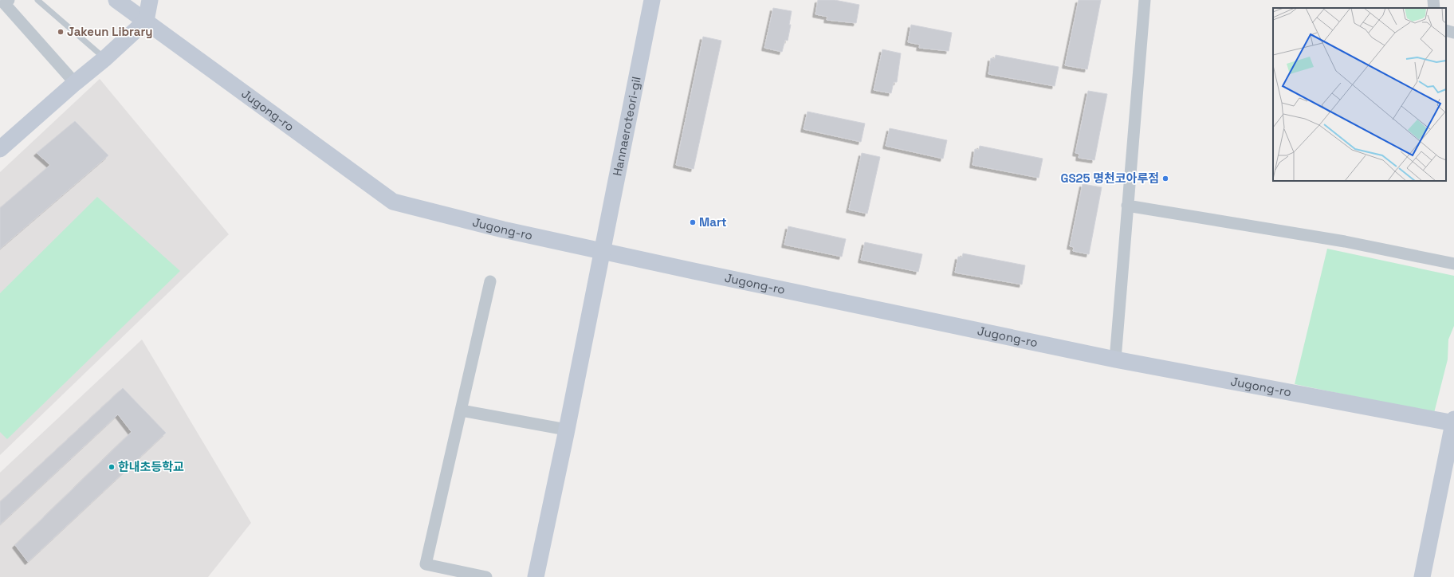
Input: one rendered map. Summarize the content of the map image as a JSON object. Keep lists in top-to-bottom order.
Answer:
{
  "streets": {
    "street": ["Jugong-ro", "Hannaeroteori-gil"]
  },
  "crossings": [
    ["Jugong-ro", "Hannaeroteori-gil"]
  ],
  "places": [
    "Jakeun Library",
    "GS25 명천코아루점",
    "Mart",
    "한내초등학교"
  ]
}
